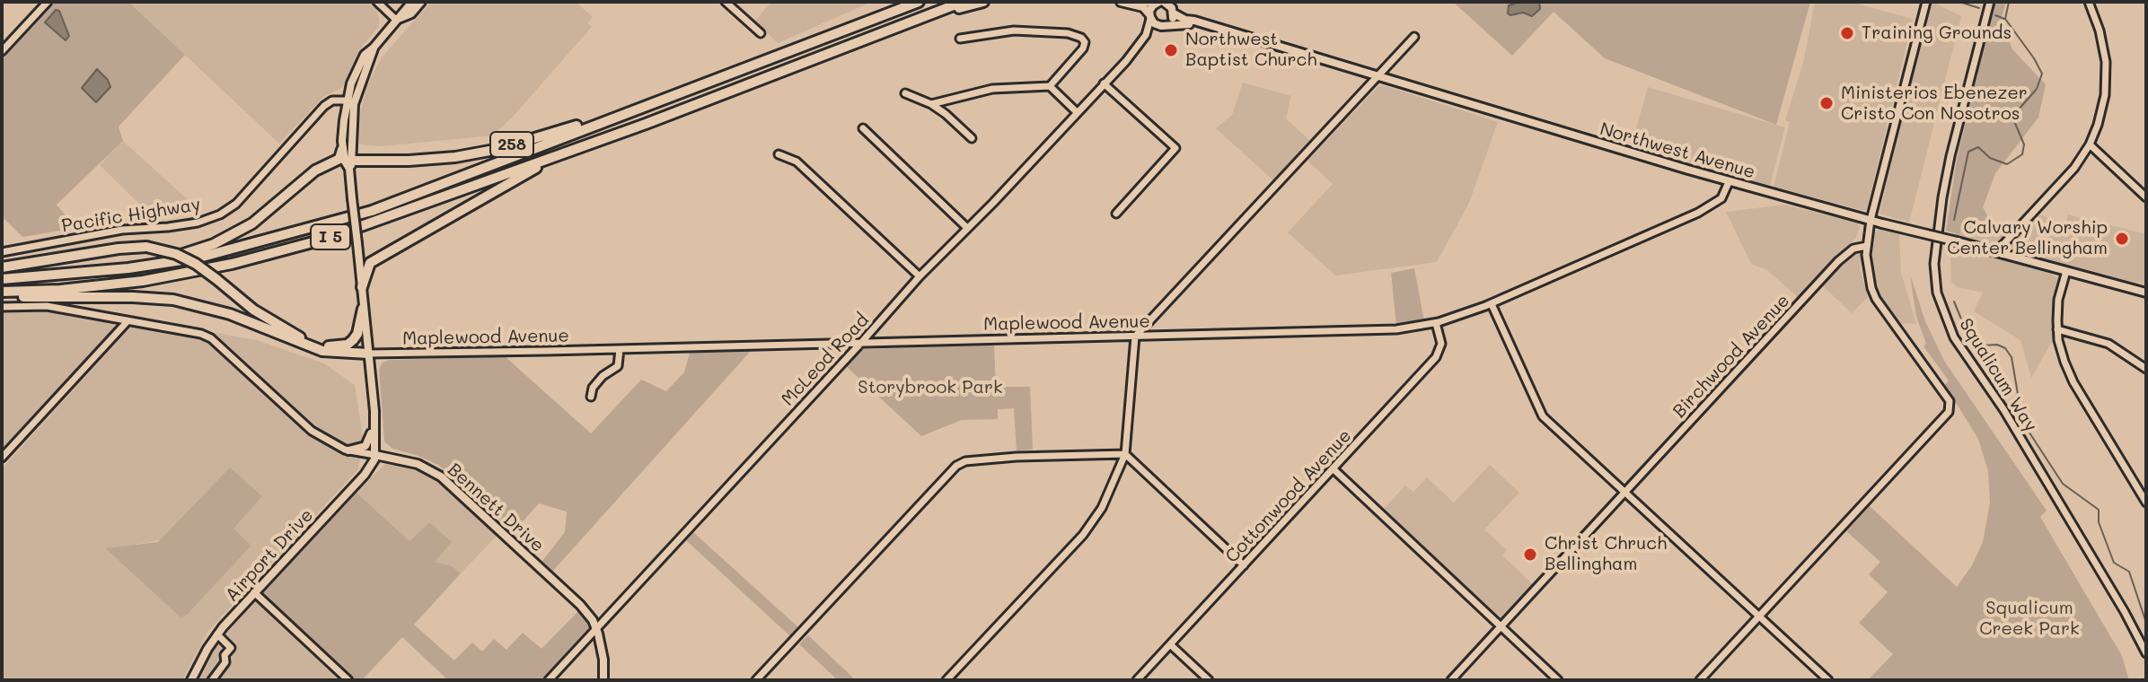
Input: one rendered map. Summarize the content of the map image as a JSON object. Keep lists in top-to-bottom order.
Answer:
{
  "streets": {
    "highway": ["258", "I 5"],
    "main road": ["Northwest Avenue", "Bennett Drive", "Airport Drive"],
    "street": [
      "Pacific Highway",
      "Maplewood Avenue",
      "Birchwood Avenue",
      "McLeod Road",
      "Squalicum Way",
      "Cottonwood Avenue"
    ]
  },
  "crossings": [
    ["258", "I 5"],
    ["Northwest Avenue", "Maplewood Avenue"],
    ["Northwest Avenue", "McLeod Road"],
    ["Maplewood Avenue", "McLeod Road"],
    ["Maplewood Avenue", "Cottonwood Avenue"],
    ["McLeod Road", "Bennett Drive"],
    ["Bennett Drive", "Airport Drive"]
  ],
  "parks": ["Storybrook Park", "Squalicum Creek Park"],
  "places": [
    "Training Grounds",
    "Northwest Baptist Church",
    "Ministerios Ebenezer Cristo Con Nosotros",
    "Calvary Worship Center Bellingham",
    "Christ Chruch Bellingham"
  ]
}
